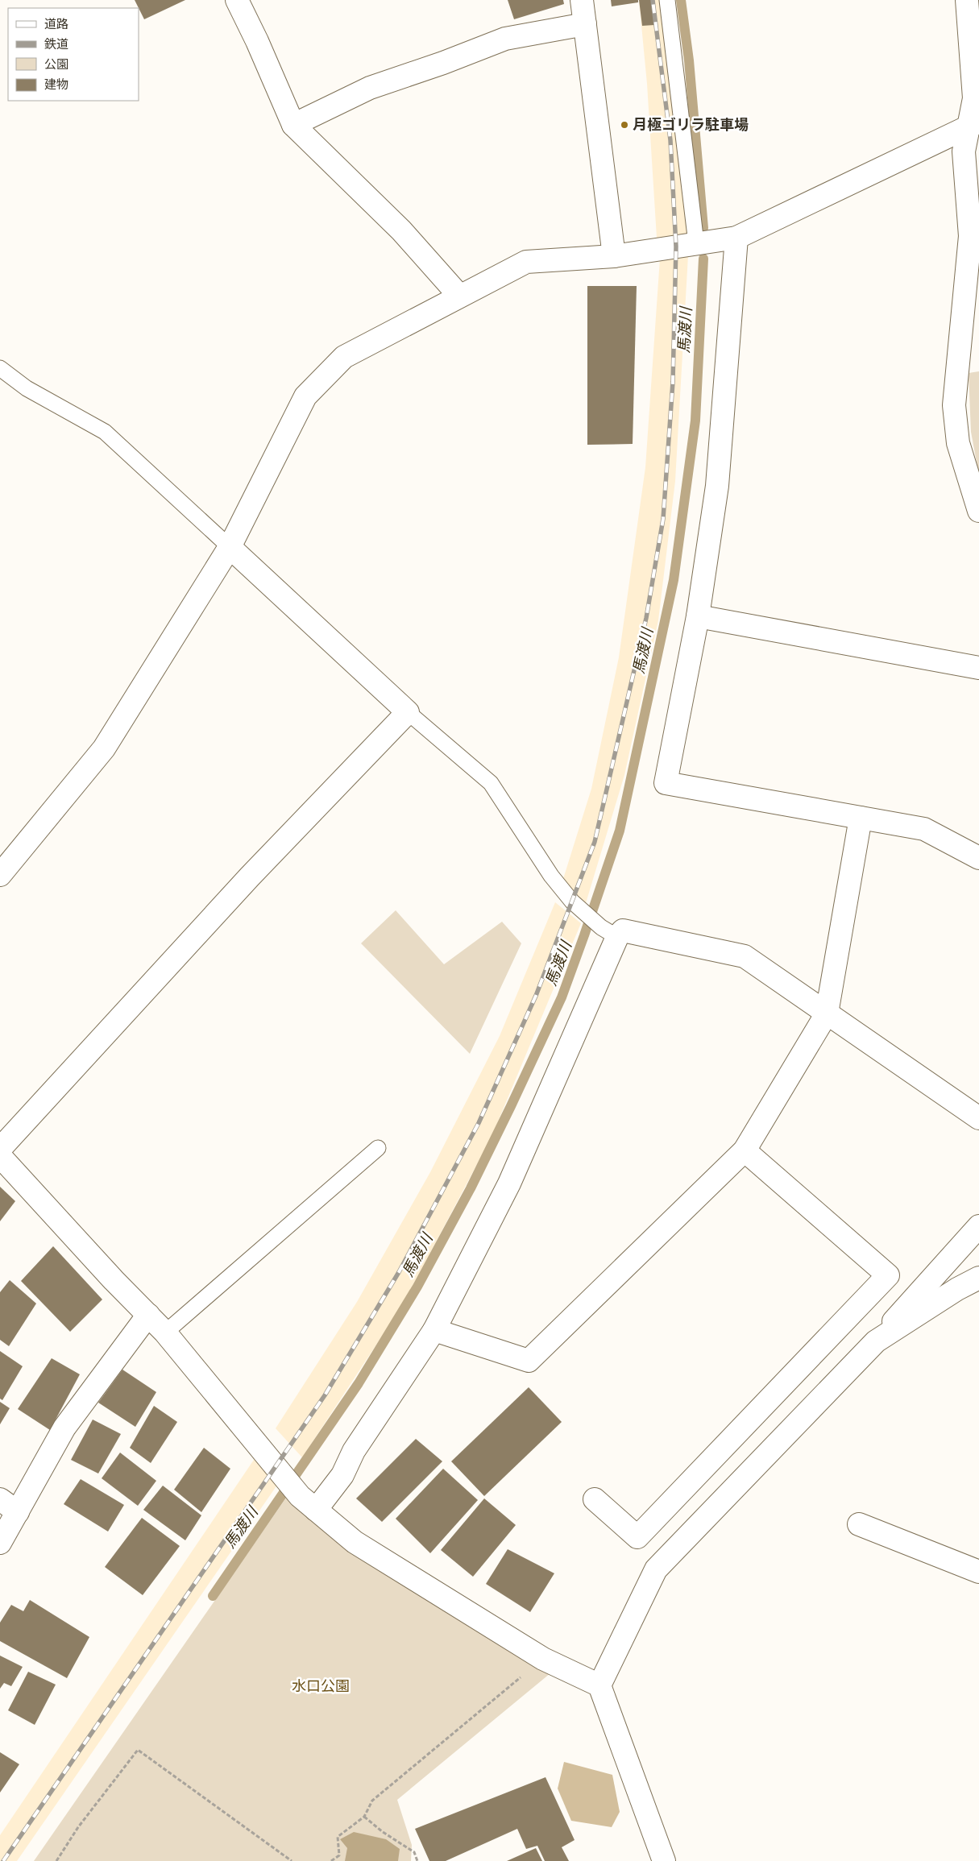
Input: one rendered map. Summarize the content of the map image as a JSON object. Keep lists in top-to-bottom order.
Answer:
{
  "water": ["馬渡川"],
  "parks": ["水口公園"],
  "places": ["月極ゴリラ駐車場"],
  "legend": [
    "道路",
    "鉄道",
    "公園",
    "建物"
  ]
}
